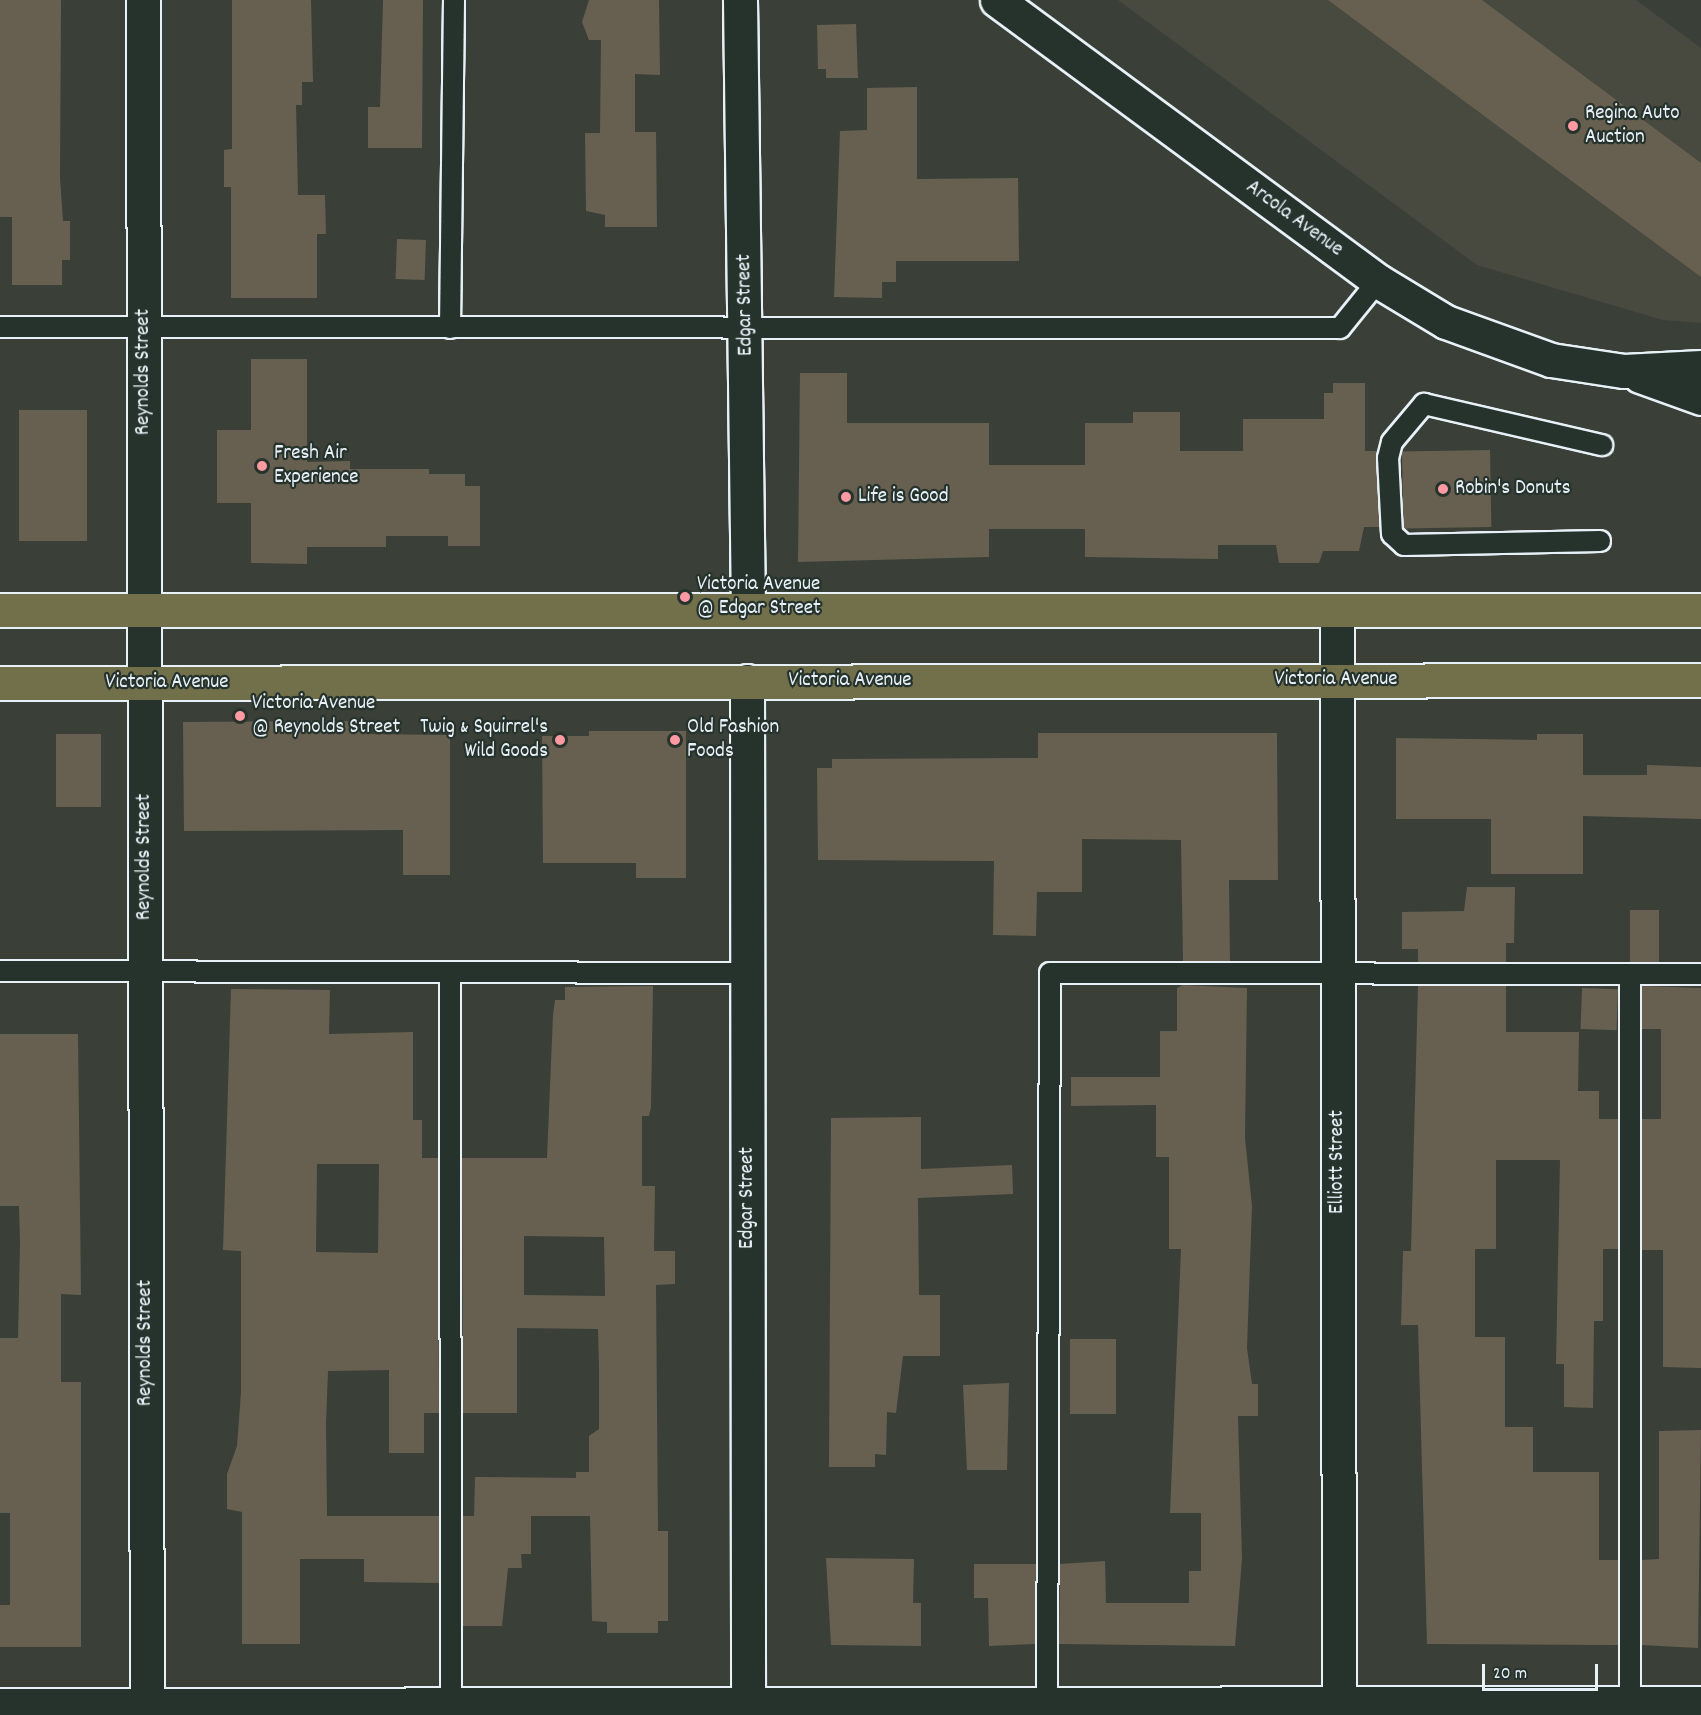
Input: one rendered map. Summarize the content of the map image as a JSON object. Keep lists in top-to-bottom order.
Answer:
{
  "streets": {
    "main road": ["Victoria Avenue"],
    "street": [
      "Arcola Avenue",
      "Edgar Street",
      "Reynolds Street",
      "Elliott Street"
    ]
  },
  "crossings": [
    ["Edgar Street", "Victoria Avenue"],
    ["Reynolds Street", "Victoria Avenue"],
    ["Victoria Avenue", "Elliott Street"]
  ],
  "places": [
    "Regina Auto Auction",
    "Fresh Air Experience",
    "Robin's Donuts",
    "Life is Good",
    "Victoria Avenue @ Edgar Street",
    "Victoria Avenue @ Reynolds Street",
    "Twig & Squirrel's Wild Goods",
    "Old Fashion Foods"
  ],
  "scale_bar": "20 m"
}
